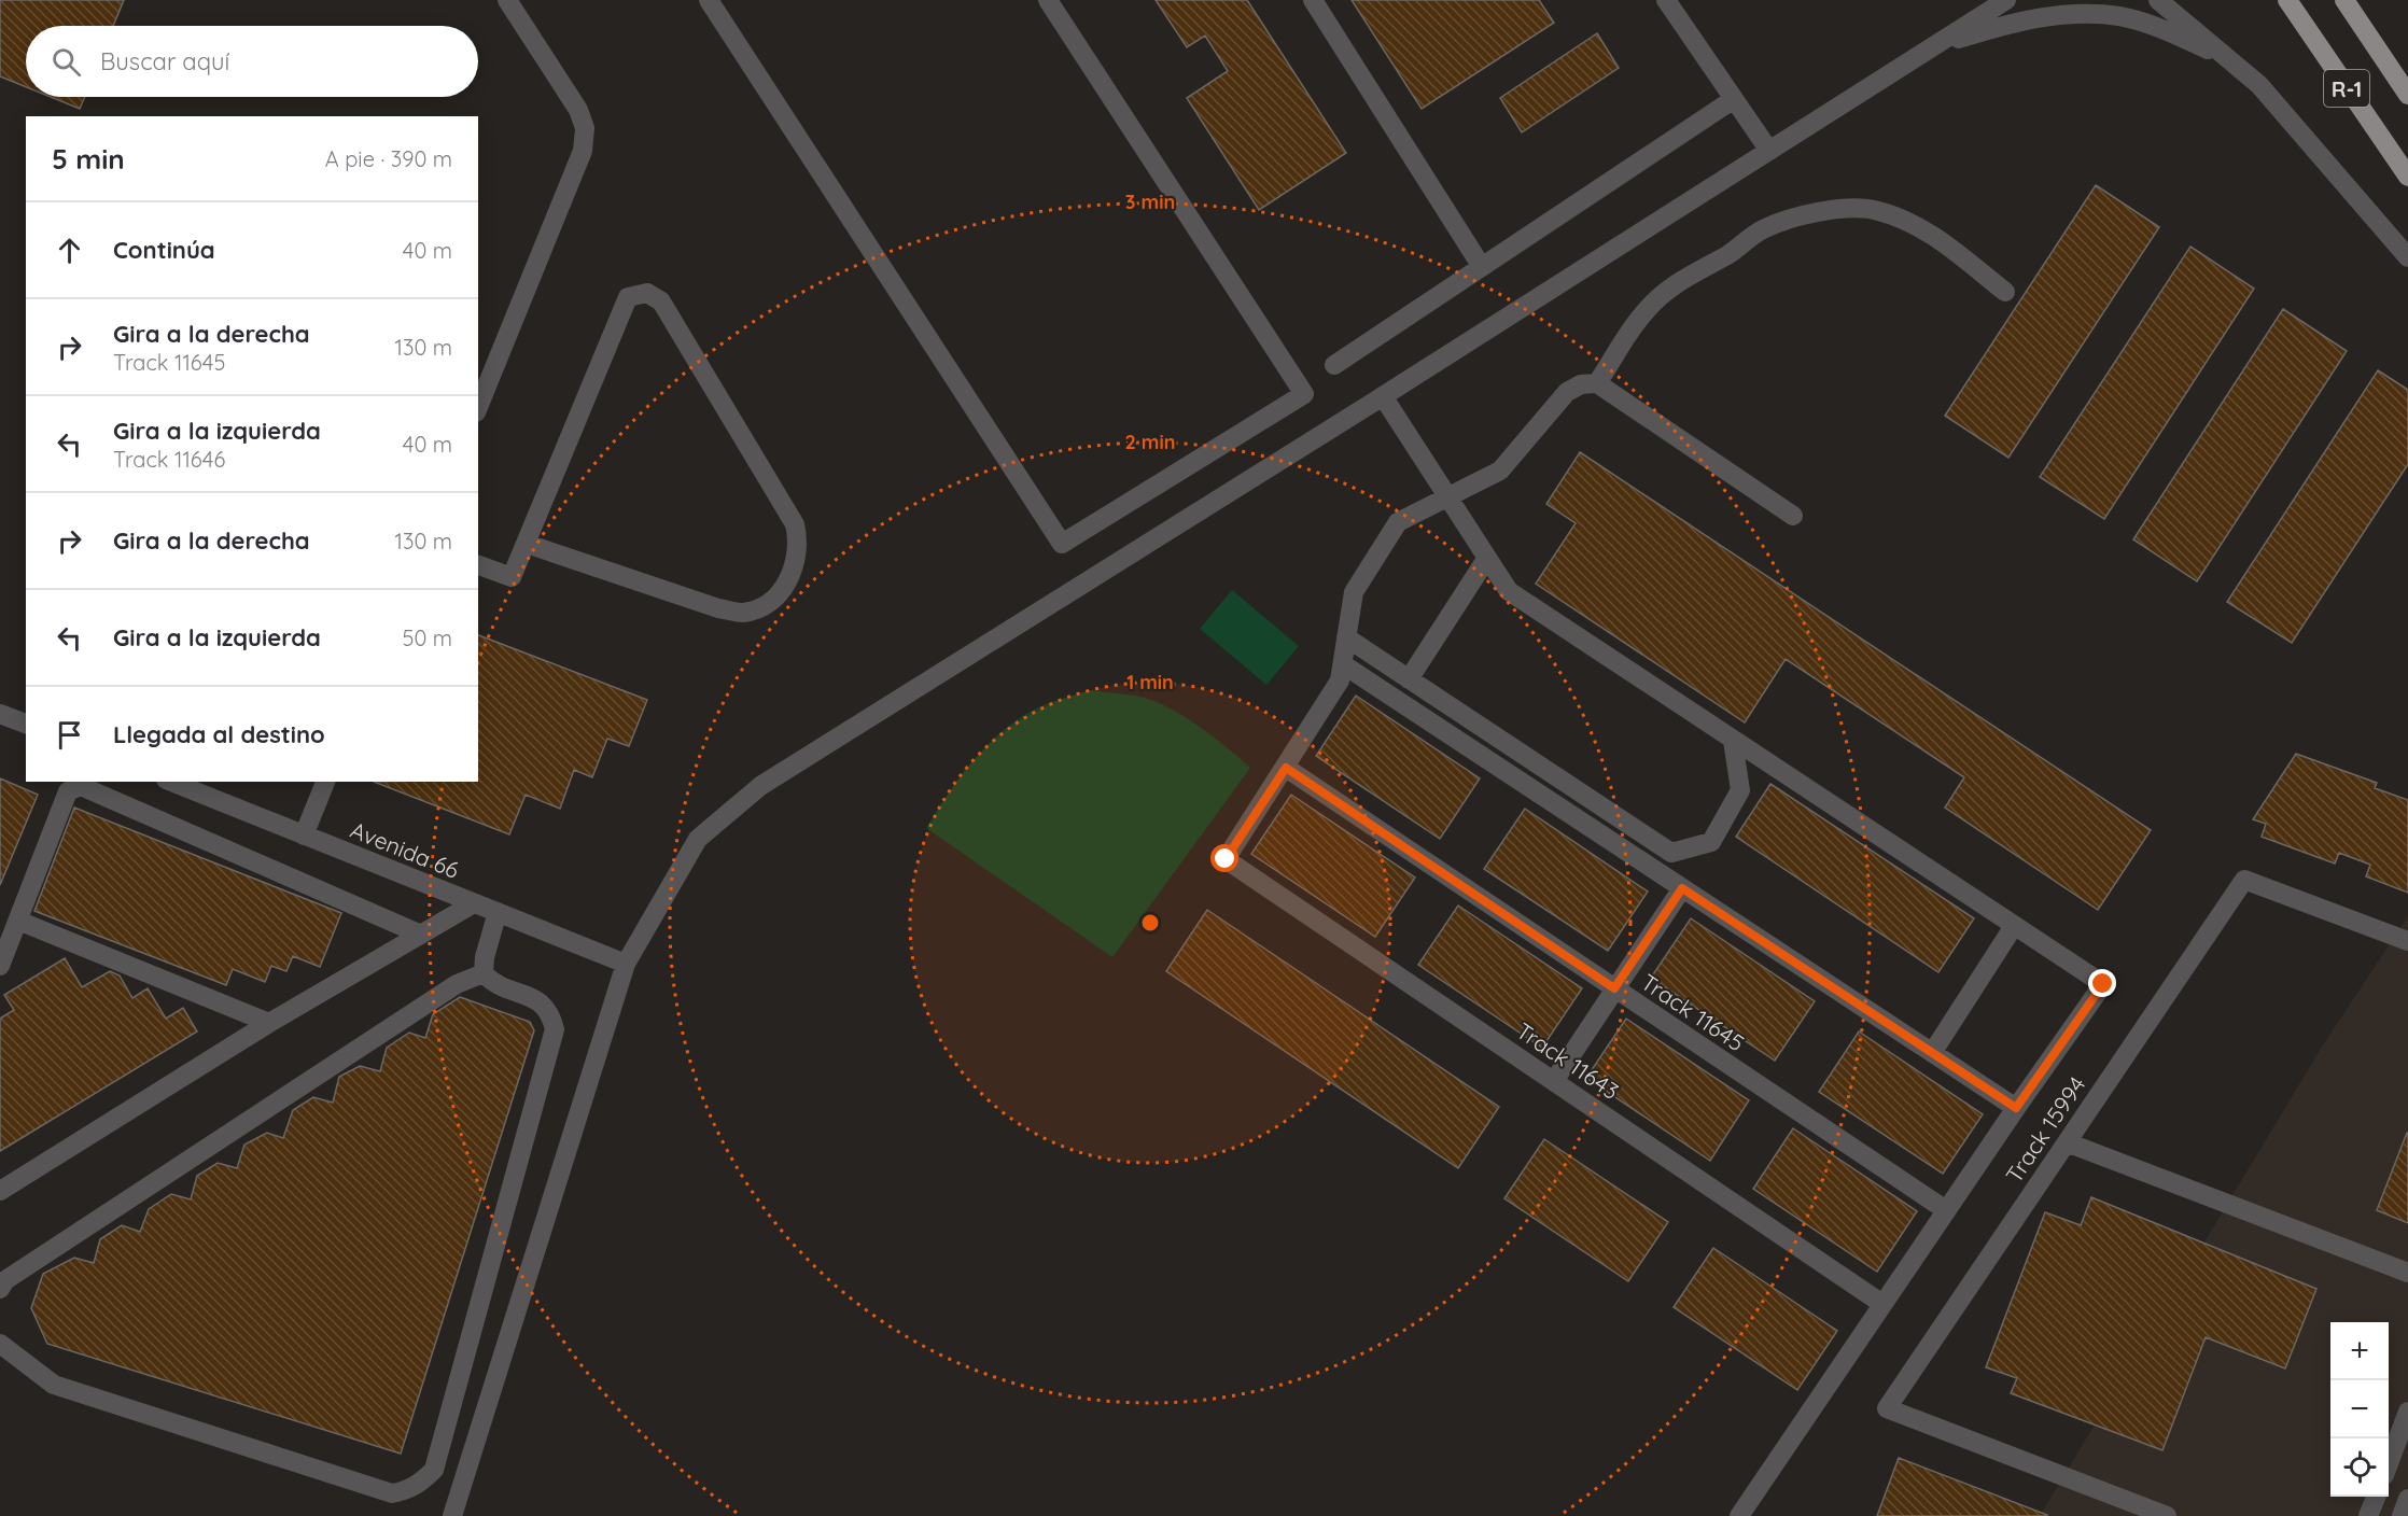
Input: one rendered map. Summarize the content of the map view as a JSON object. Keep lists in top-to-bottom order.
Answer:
{
  "streets": {
    "main road": ["R-1"],
    "street": [
      "Avenida 66",
      "Track 11645",
      "Track 11643",
      "Track 15994"
    ]
  },
  "crossings": [
    ["Track 11645", "Track 11643"]
  ],
  "page": {
    "search": "Buscar aquí",
    "heading": ["5 min", "A pie · 390 m"],
    "list": [
      ["Continúa", "40 m"],
      ["Gira a la derecha", "Track 11645", "130 m"],
      ["Gira a la izquierda", "Track 11646", "40 m"],
      ["Gira a la derecha", "130 m"],
      ["Gira a la izquierda", "50 m"],
      "Llegada al destino"
    ],
    "map_buttons": ["+", "−"]
  },
  "rings": ["3 min", "2 min", "1 min"]
}
